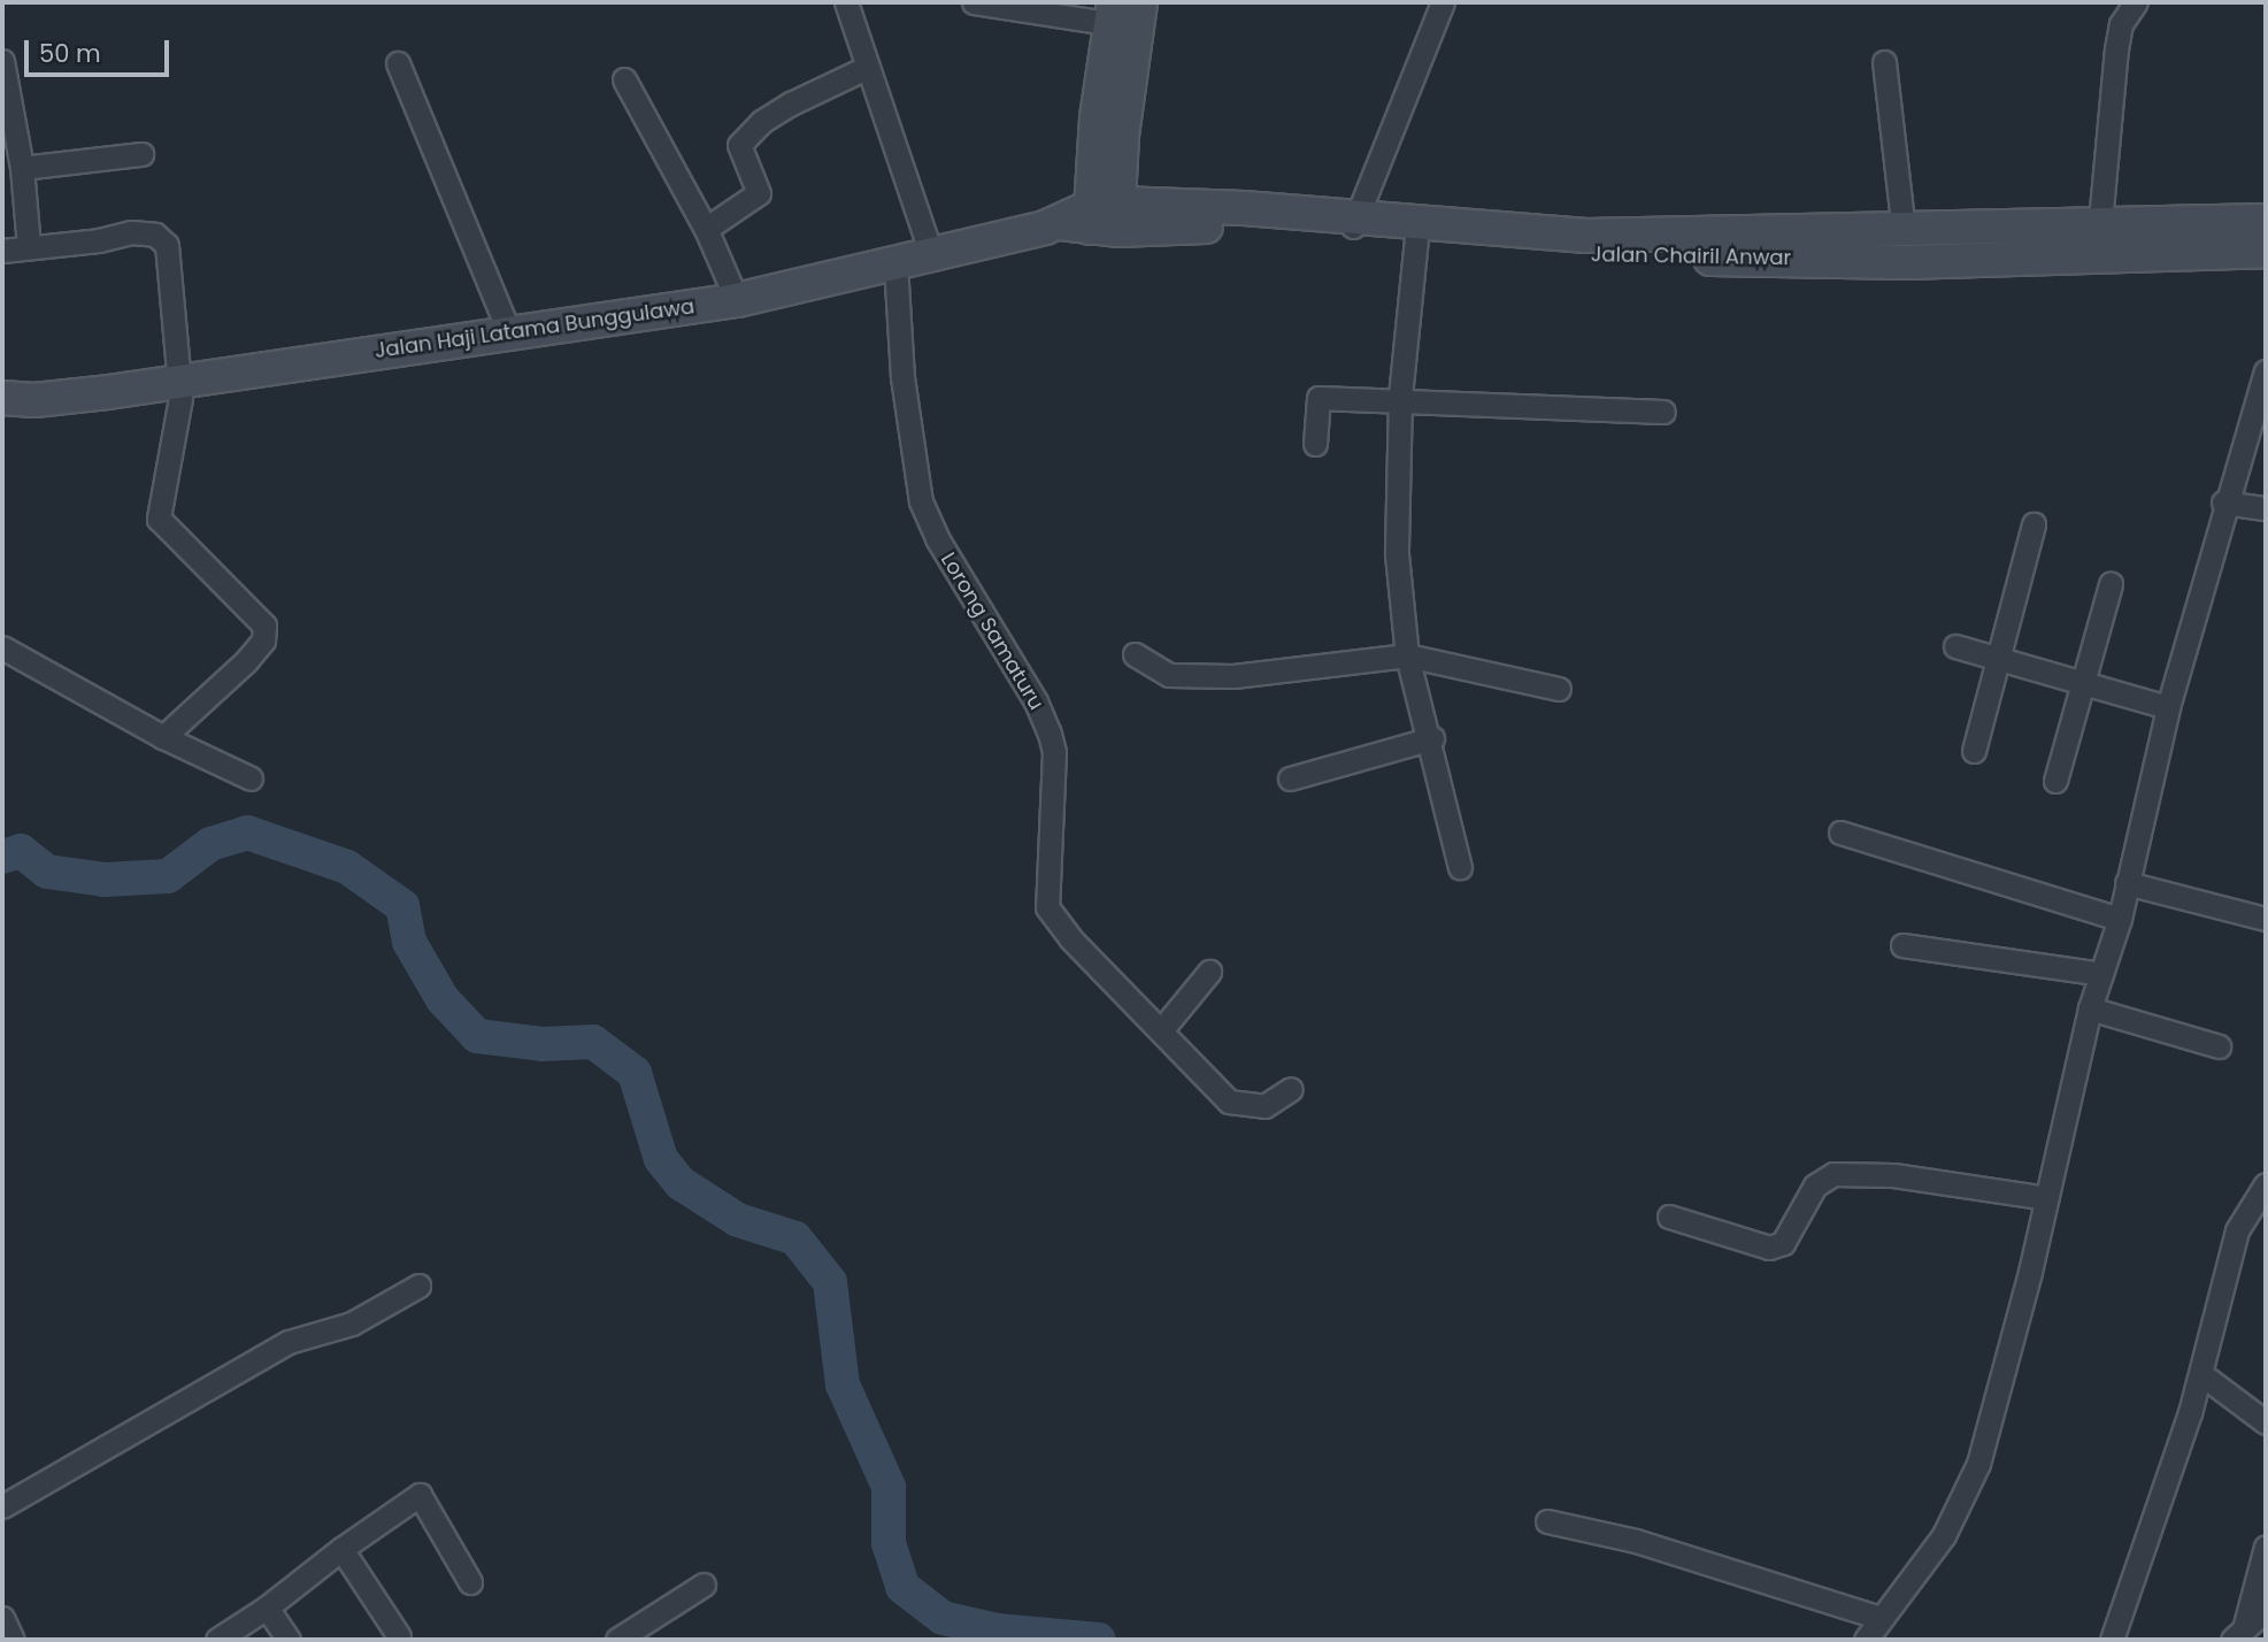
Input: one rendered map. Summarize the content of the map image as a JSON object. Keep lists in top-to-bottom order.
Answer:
{
  "streets": {
    "main road": ["Jalan Chairil Anwar", "Jalan Haji Latama Bunggulawa"],
    "street": ["Lorong Samaturu"]
  },
  "crossings": [
    ["Jalan Chairil Anwar", "Jalan Haji Latama Bunggulawa"],
    ["Jalan Haji Latama Bunggulawa", "Lorong Samaturu"]
  ],
  "scale_bar": "50 m"
}
